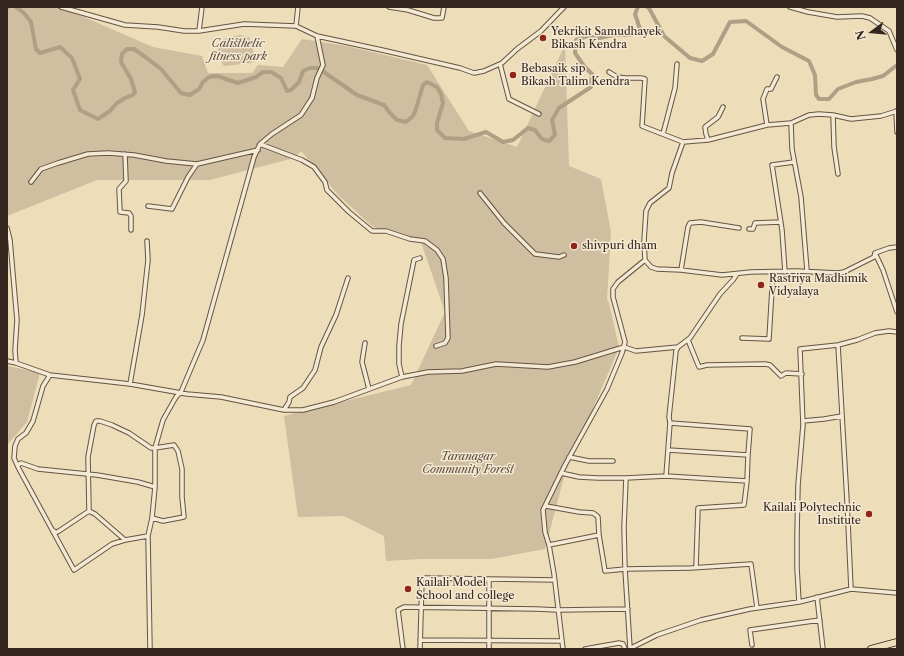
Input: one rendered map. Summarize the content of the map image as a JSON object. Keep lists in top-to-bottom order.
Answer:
{
  "parks": ["Calisthelic fitness park", "Taranagar Community Forest"],
  "places": [
    "Yekrikit Samudhayek Bikash Kendra",
    "Bebasaik sip Bikash Talim Kendra",
    "shivpuri dham",
    "Rastriya Madhimik Vidyalaya",
    "Kailali Polytechnic Institute",
    "Kailali Model School and college"
  ],
  "north": "left"
}
